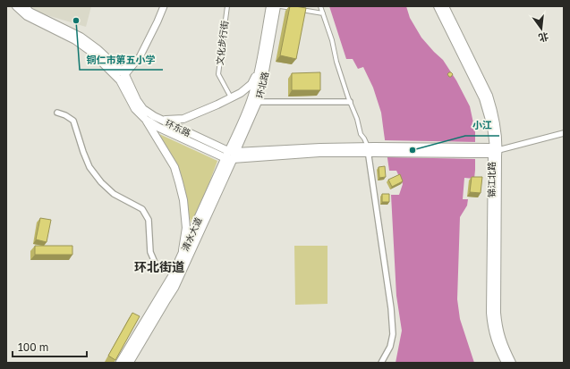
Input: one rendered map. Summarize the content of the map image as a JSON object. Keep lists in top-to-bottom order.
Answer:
{
  "streets": {
    "main road": [
      "环北路",
      "环东路",
      "锦江北路",
      "清水大道"
    ],
    "street": ["文化步行街"]
  },
  "crossings": [
    ["环北路", "环东路"],
    ["环北路", "清水大道"],
    ["环东路", "清水大道"]
  ],
  "districts": ["环北街道"],
  "places": ["铜仁市第五小学", "小江"],
  "scale_bar": "100 m",
  "north": "bottom"
}
